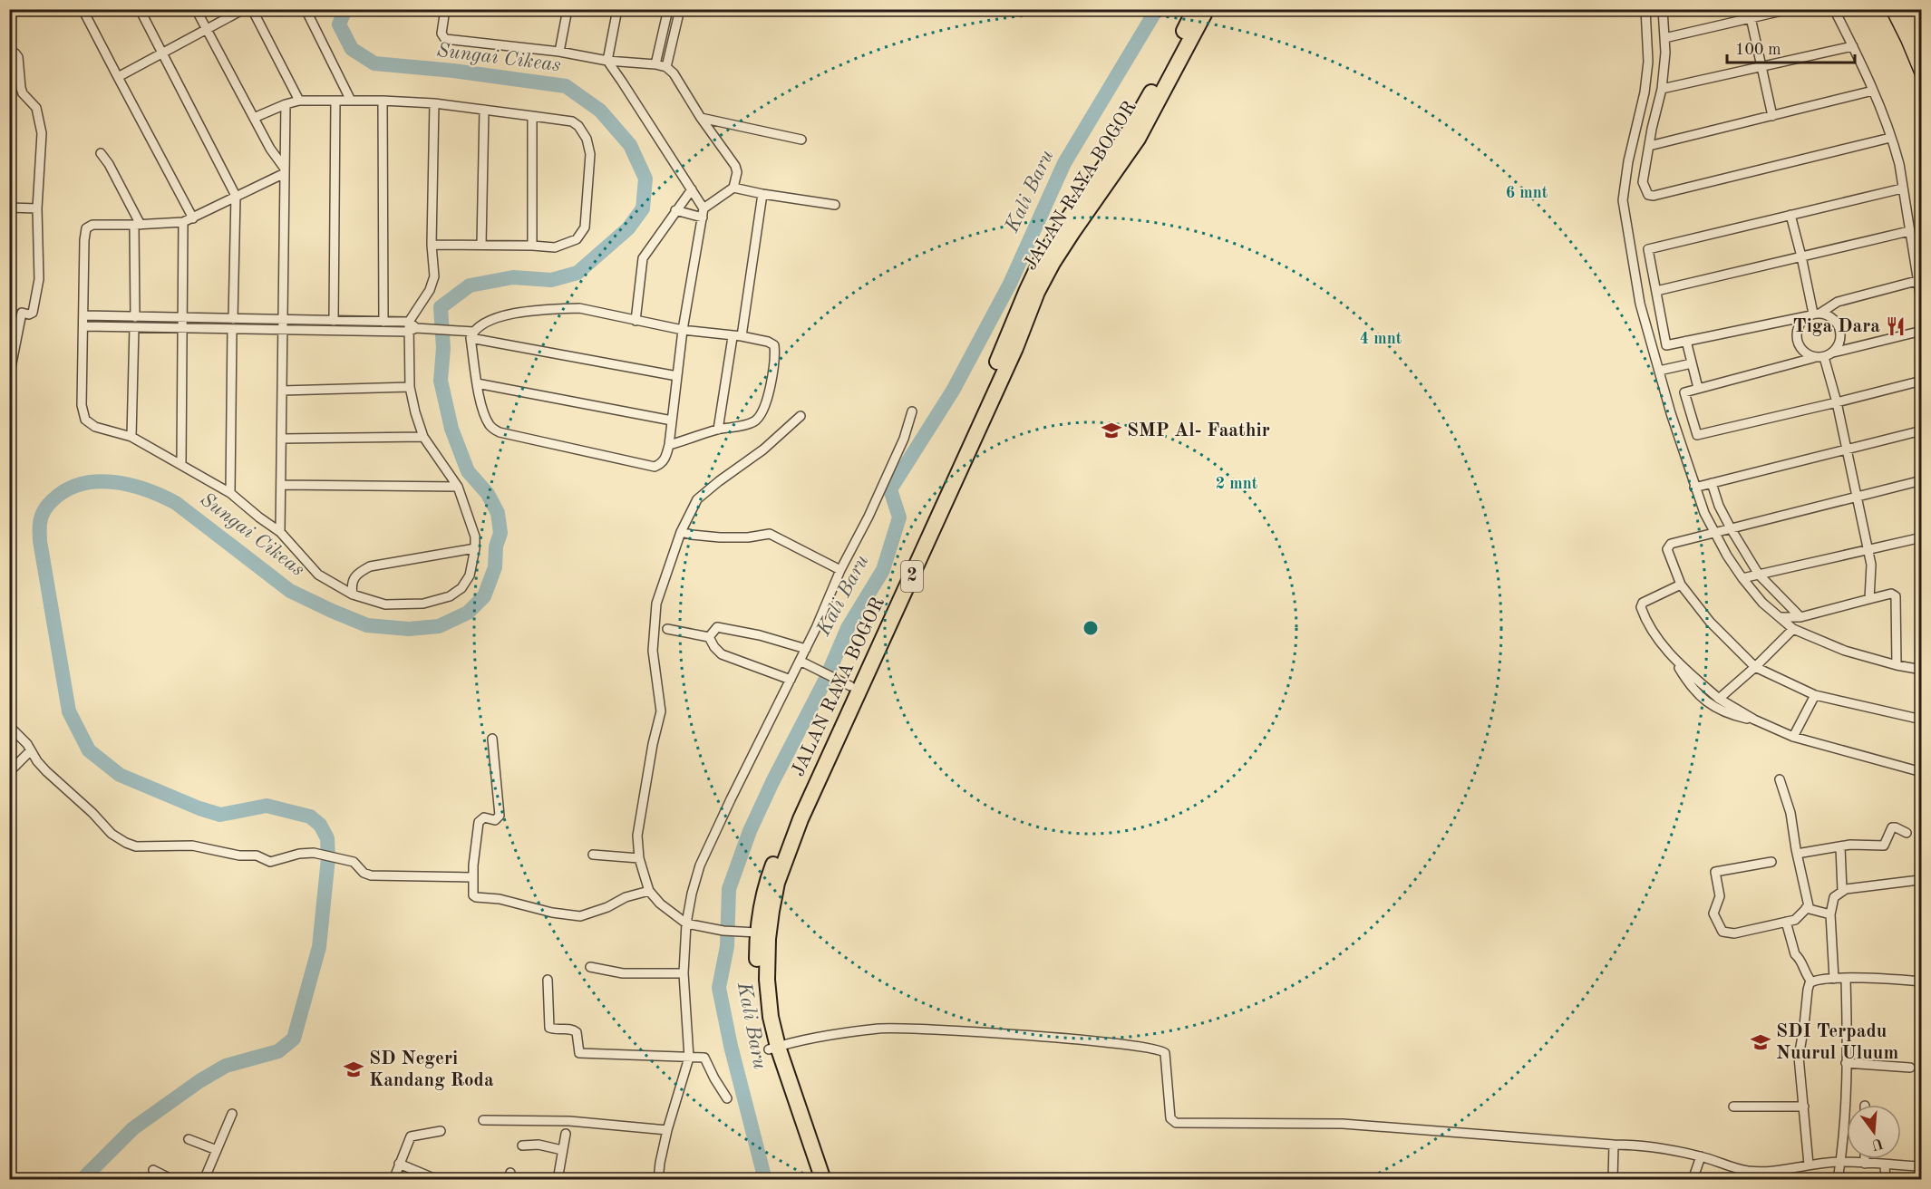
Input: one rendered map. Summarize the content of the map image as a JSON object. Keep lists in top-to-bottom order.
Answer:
{
  "streets": {
    "highway": ["JALAN RAYA BOGOR", "2"]
  },
  "water": ["Sungai Cikeas", "Kali Baru"],
  "places": {
    "restaurant": ["Tiga Dara"],
    "school or university": ["SMP Al- Faathir", "SDI Terpadu Nuurul Uluum", "SD Negeri Kandang Roda"]
  },
  "scale_bar": "100 m",
  "north": "bottom",
  "rings": ["6 mnt", "4 mnt", "2 mnt"]
}
